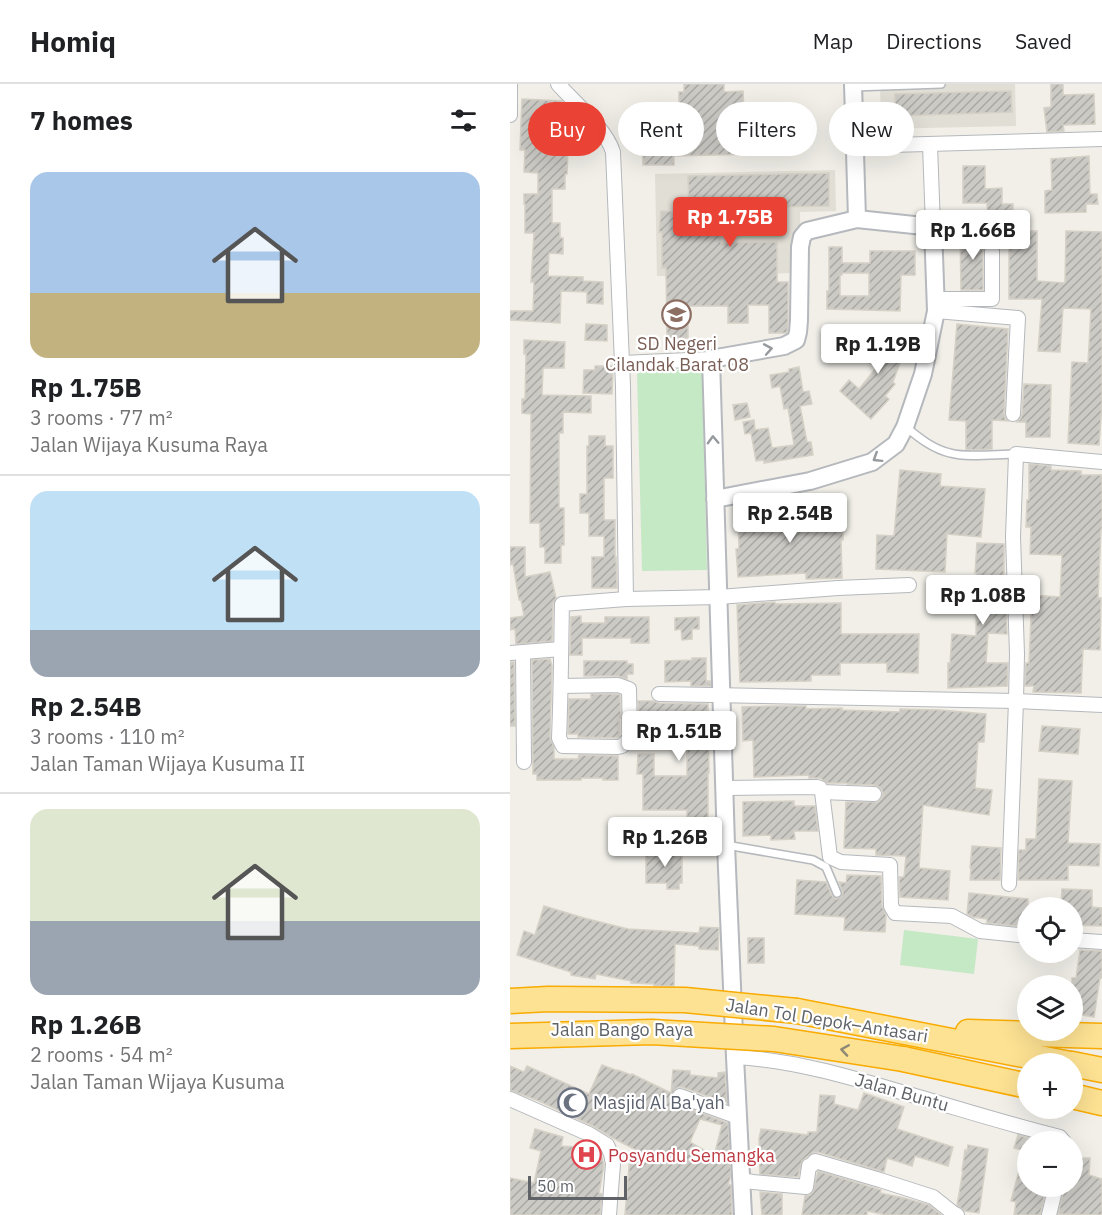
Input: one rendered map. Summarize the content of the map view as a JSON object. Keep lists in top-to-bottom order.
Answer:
{
  "streets": {
    "highway": ["Jalan Tol Depok–Antasari"],
    "street": ["Jalan Bango Raya", "Jalan Buntu"]
  },
  "places": {
    "school or university": ["SD Negeri Cilandak Barat 08"],
    "mosque": ["Masjid Al Ba'yah"],
    "hospital": ["Posyandu Semangka"]
  },
  "scale_bar": "50 m",
  "page": {
    "header": "Homiq",
    "nav": ["Map", "Directions", "Saved"],
    "heading": "7 homes",
    "chip": [
      "Buy",
      "Rent",
      "Filters",
      "New"
    ],
    "list": [
      {
        "name": "Rp 1.75B",
        "note": "3 rooms · 77 m² · Jalan Wijaya Kusuma Raya"
      },
      {
        "name": "Rp 2.54B",
        "note": "3 rooms · 110 m² · Jalan Taman Wijaya Kusuma II"
      },
      {
        "name": "Rp 1.26B",
        "note": "2 rooms · 54 m² · Jalan Taman Wijaya Kusuma"
      }
    ],
    "price": [
      "Rp 1.75B",
      "Rp 1.66B",
      "Rp 1.19B",
      "Rp 2.54B",
      "Rp 1.08B",
      "Rp 1.51B",
      "Rp 1.26B"
    ],
    "map_buttons": ["+", "−"],
    "scale": "50 m"
  }
}
